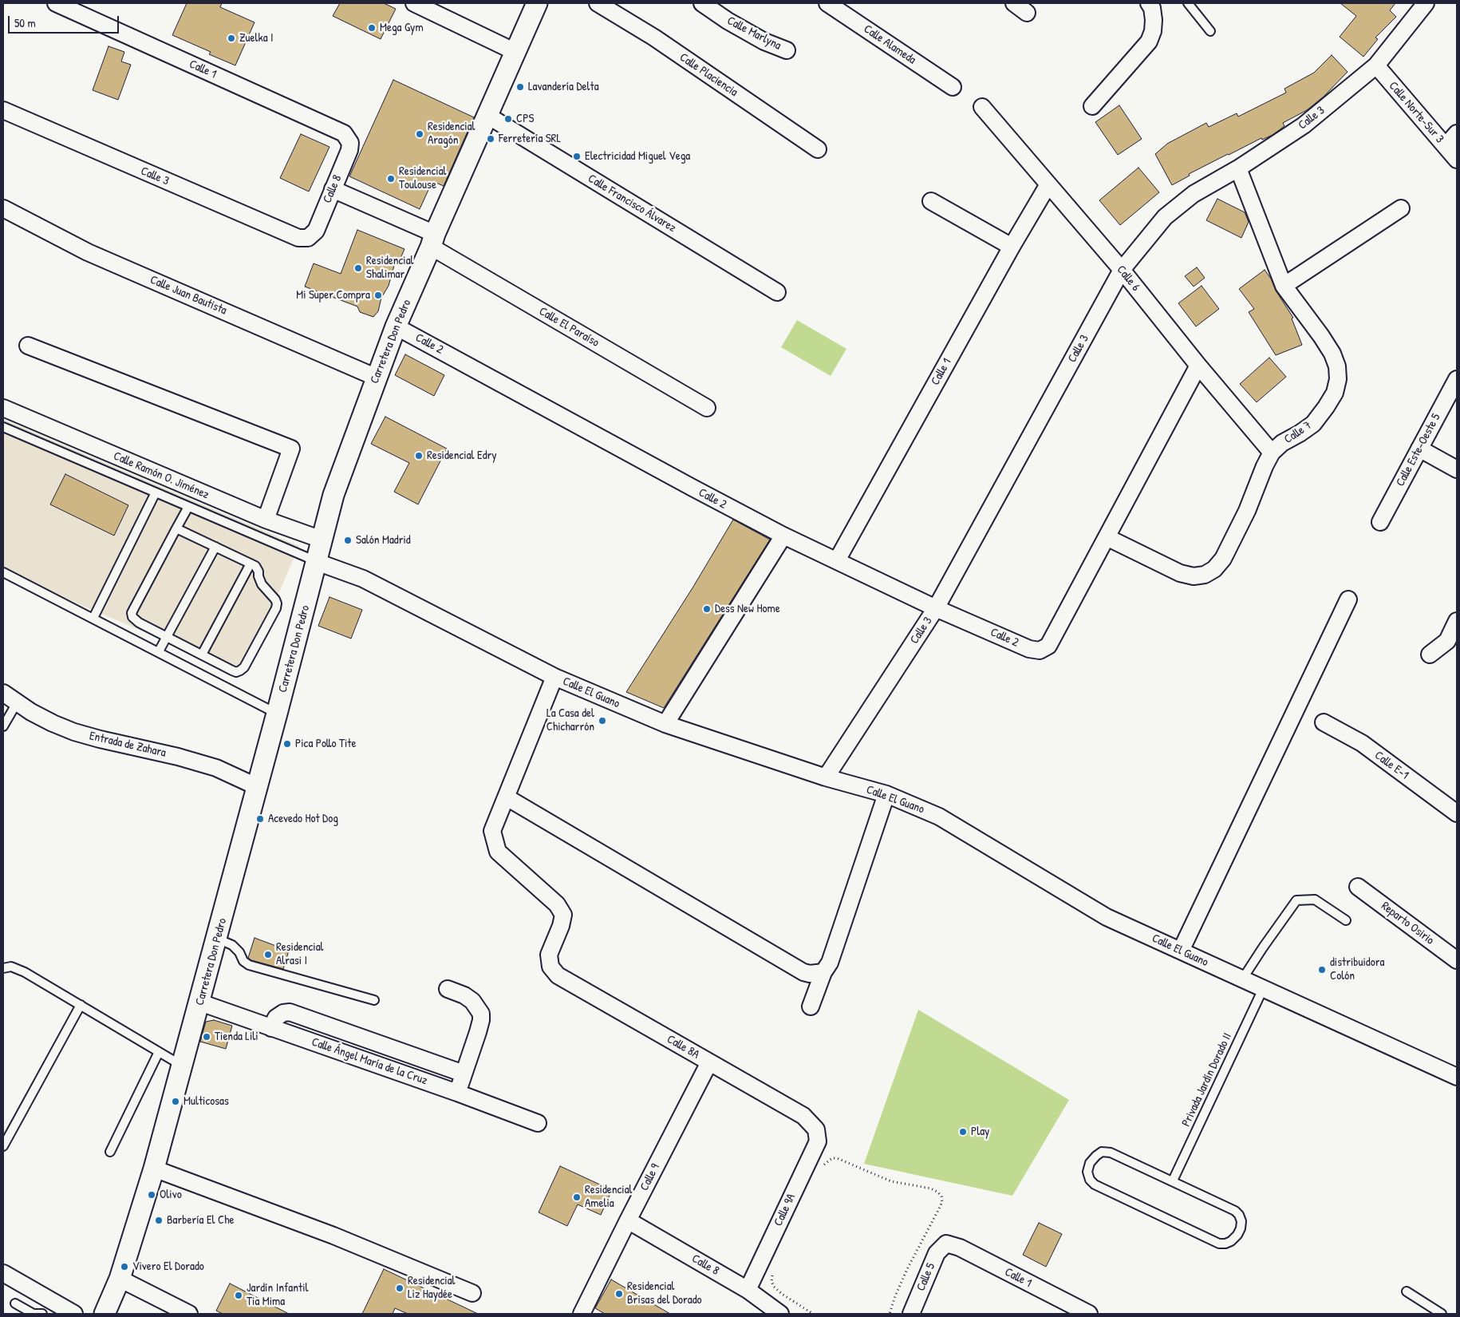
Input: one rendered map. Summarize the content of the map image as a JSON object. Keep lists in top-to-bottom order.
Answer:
{
  "streets": {
    "street": [
      "Calle Marlyna",
      "Calle Alameda",
      "Calle 1",
      "Calle Placiencia",
      "Calle Norte-Sur 3",
      "Calle 3",
      "Calle 8",
      "Calle Francisco Álvarez",
      "Calle 6",
      "Calle Juan Bautista",
      "Calle El Paraíso",
      "Carretera Don Pedro",
      "Calle 2",
      "Calle 7",
      "Calle Este-Oeste 5",
      "Calle Ramón O. Jiménez",
      "Calle El Guano",
      "Entrada de Zahara",
      "Calle E-1",
      "Reparto Osirio",
      "Calle 8A",
      "Calle Ángel María de la Cruz",
      "Calle 9",
      "Calle 9A",
      "Calle 5"
    ],
    "lane": ["Privada Jardín Dorado II"]
  },
  "crossings": [
    ["Calle 1", "Calle 8"],
    ["Calle 1", "Calle 6"],
    ["Calle 1", "Calle 2"],
    ["Calle 1", "Calle 5"],
    ["Calle Norte-Sur 3", "Calle 3"],
    ["Calle 3", "Calle 8"],
    ["Calle 3", "Calle 6"],
    ["Calle 3", "Calle 2"],
    ["Calle 3", "Calle 7"],
    ["Calle 3", "Calle El Guano"],
    ["Calle 8", "Calle El Paraíso"],
    ["Calle 8", "Calle 9"],
    ["Calle 8", "Calle 9A"],
    ["Calle Francisco Álvarez", "Carretera Don Pedro"],
    ["Calle 6", "Calle 7"],
    ["Calle Juan Bautista", "Carretera Don Pedro"],
    ["Calle El Paraíso", "Carretera Don Pedro"],
    ["Carretera Don Pedro", "Calle 2"],
    ["Carretera Don Pedro", "Calle Ramón O. Jiménez"],
    ["Carretera Don Pedro", "Calle El Guano"],
    ["Carretera Don Pedro", "Entrada de Zahara"],
    ["Carretera Don Pedro", "Calle Ángel María de la Cruz"],
    ["Calle 2", "Calle 7"],
    ["Calle El Guano", "Privada Jardín Dorado II"],
    ["Calle 8A", "Calle 9"],
    ["Calle 8A", "Calle 9A"]
  ],
  "places": [
    "Mega Gym",
    "Zuelka I",
    "Lavandería Delta",
    "CPS",
    "Residencial Aragón",
    "Ferretería SRL",
    "Electricidad Miguel Vega",
    "Residencial Toulouse",
    "Residencial Shalimar",
    "Mi Super Compra",
    "Residencial Edry",
    "Salón Madrid",
    "Dess New Home",
    "La Casa del Chicharrón",
    "Pica Pollo Tite",
    "Acevedo Hot Dog",
    "Residencial Alrasi I",
    "distribuidora Colón",
    "Tienda Lili",
    "Multicosas",
    "Play",
    "Olivo",
    "Residencial Amelia",
    "Barbería El Che",
    "Vivero El Dorado",
    "Residencial Liz Haydée",
    "Residencial Brisas del Dorado",
    "Jardín Infantil Tia Mima"
  ],
  "scale_bar": "50 m"
}
